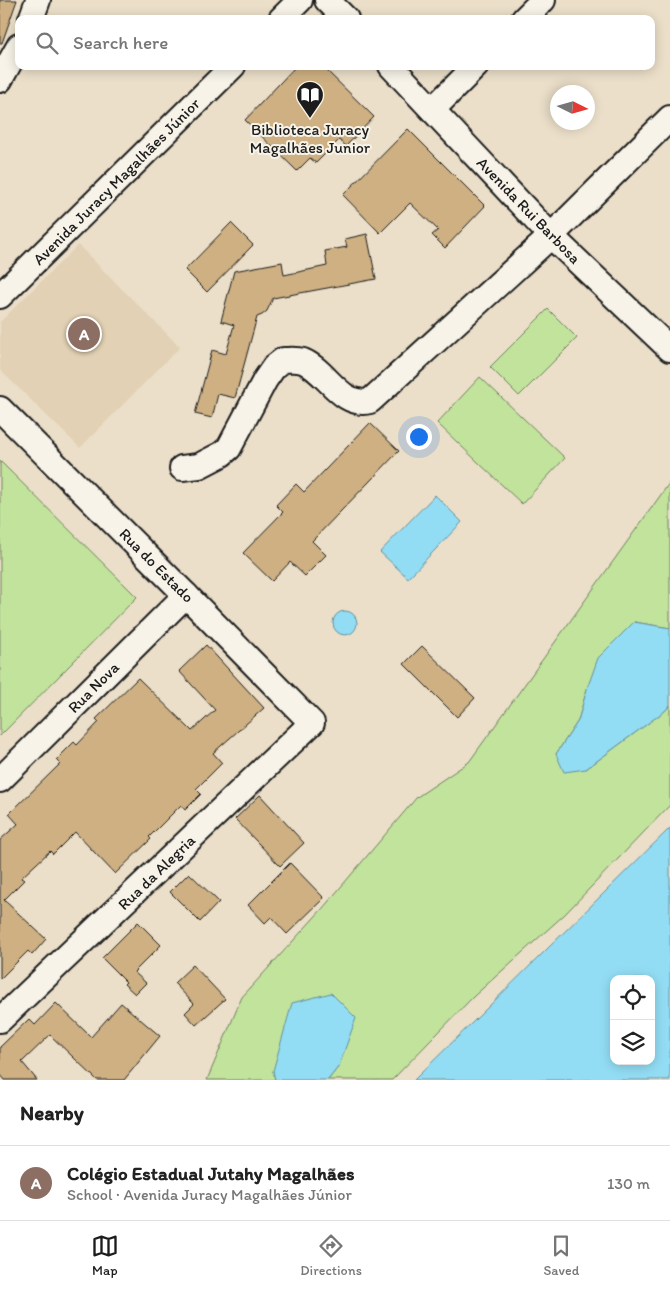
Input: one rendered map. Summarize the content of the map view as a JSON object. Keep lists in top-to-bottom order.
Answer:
{
  "streets": {
    "street": [
      "Avenida Juracy Magalhães Júnior",
      "Avenida Rui Barbosa",
      "Rua do Estado",
      "Rua Nova",
      "Rua da Alegria"
    ]
  },
  "crossings": [
    ["Rua do Estado", "Rua Nova"],
    ["Rua do Estado", "Rua da Alegria"]
  ],
  "places": {
    "library": ["Biblioteca Juracy Magalhães Junior"]
  },
  "north": "right",
  "page": {
    "search": "Search here",
    "pins": "A",
    "heading": "Nearby",
    "list": [
      {
        "mark": "A",
        "name": "Colégio Estadual Jutahy Magalhães",
        "note": "School · Avenida Juracy Magalhães Júnior",
        "value": "130 m"
      }
    ],
    "nav": ["Map", "Directions", "Saved"]
  }
}
